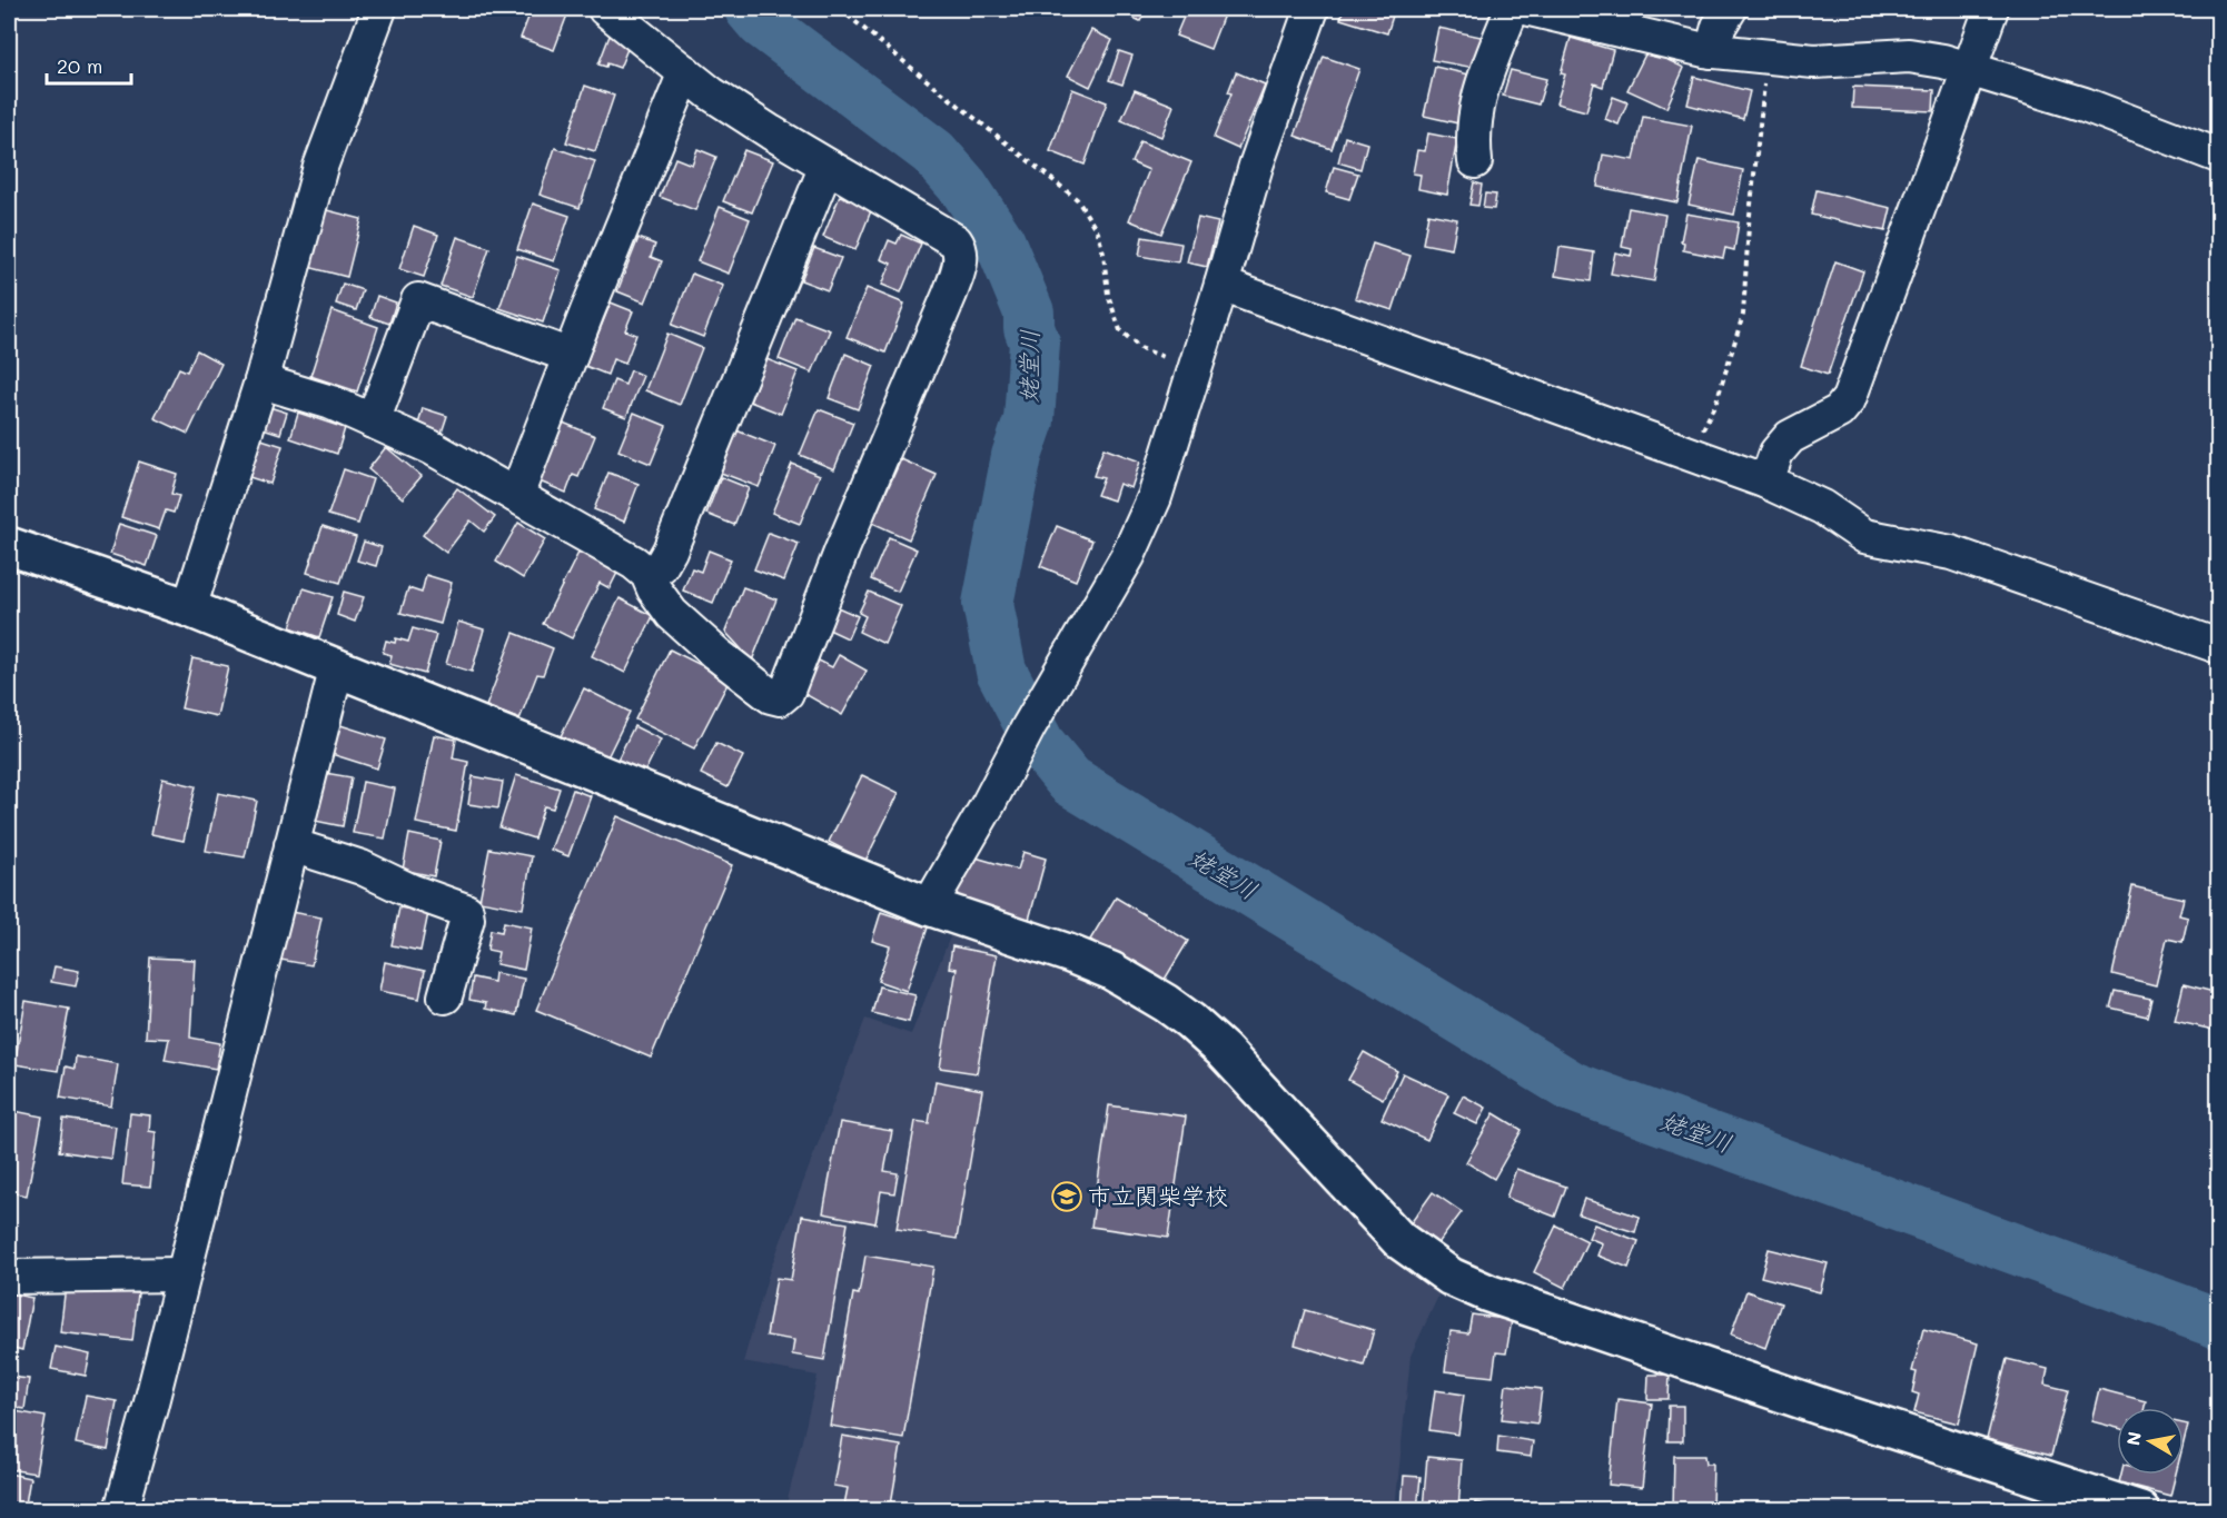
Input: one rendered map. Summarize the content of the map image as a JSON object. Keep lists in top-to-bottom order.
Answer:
{
  "water": ["姥堂川"],
  "places": {
    "school or university": ["市立関柴学校"]
  },
  "scale_bar": "20 m",
  "north": "left"
}
